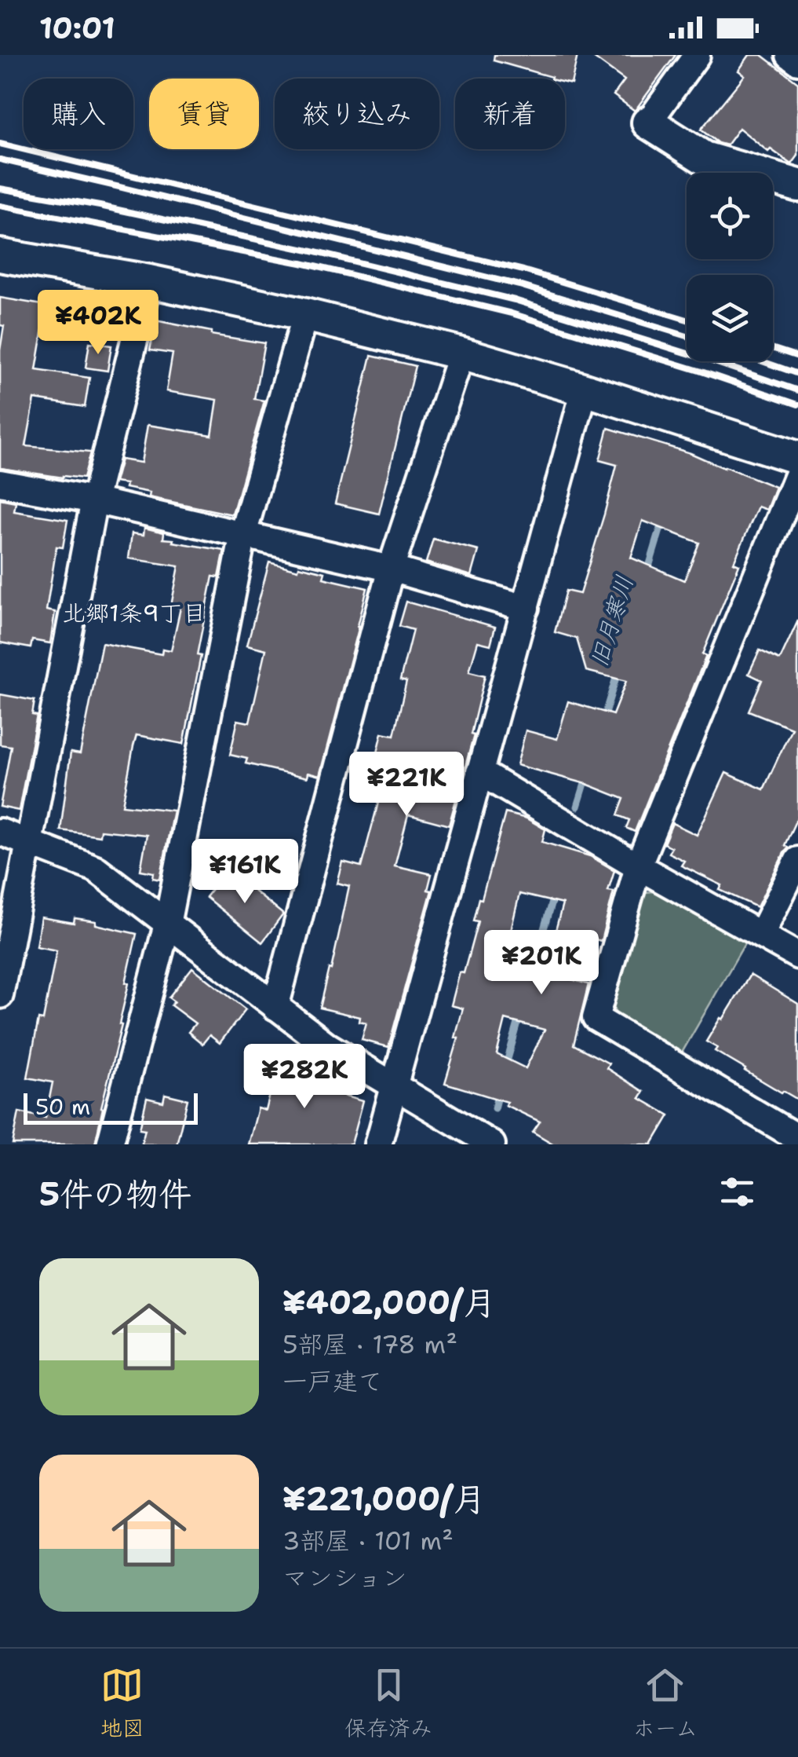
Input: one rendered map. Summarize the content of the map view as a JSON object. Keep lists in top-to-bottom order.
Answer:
{
  "districts": ["北郷1条9丁目"],
  "water": ["旧月寒川"],
  "scale_bar": "50 m",
  "page": {
    "status": "10:01",
    "chip": [
      "購入",
      "賃貸",
      "絞り込み",
      "新着"
    ],
    "price": [
      "¥402K",
      "¥221K",
      "¥161K",
      "¥201K",
      "¥282K"
    ],
    "scale": "50 m",
    "heading": "5件の物件",
    "list": [
      {
        "name": "¥402,000/月",
        "note": "5部屋 · 178 m² · 一戸建て"
      },
      {
        "name": "¥221,000/月",
        "note": "3部屋 · 101 m² · マンション"
      }
    ],
    "tabs": ["地図", "保存済み", "ホーム"]
  }
}
